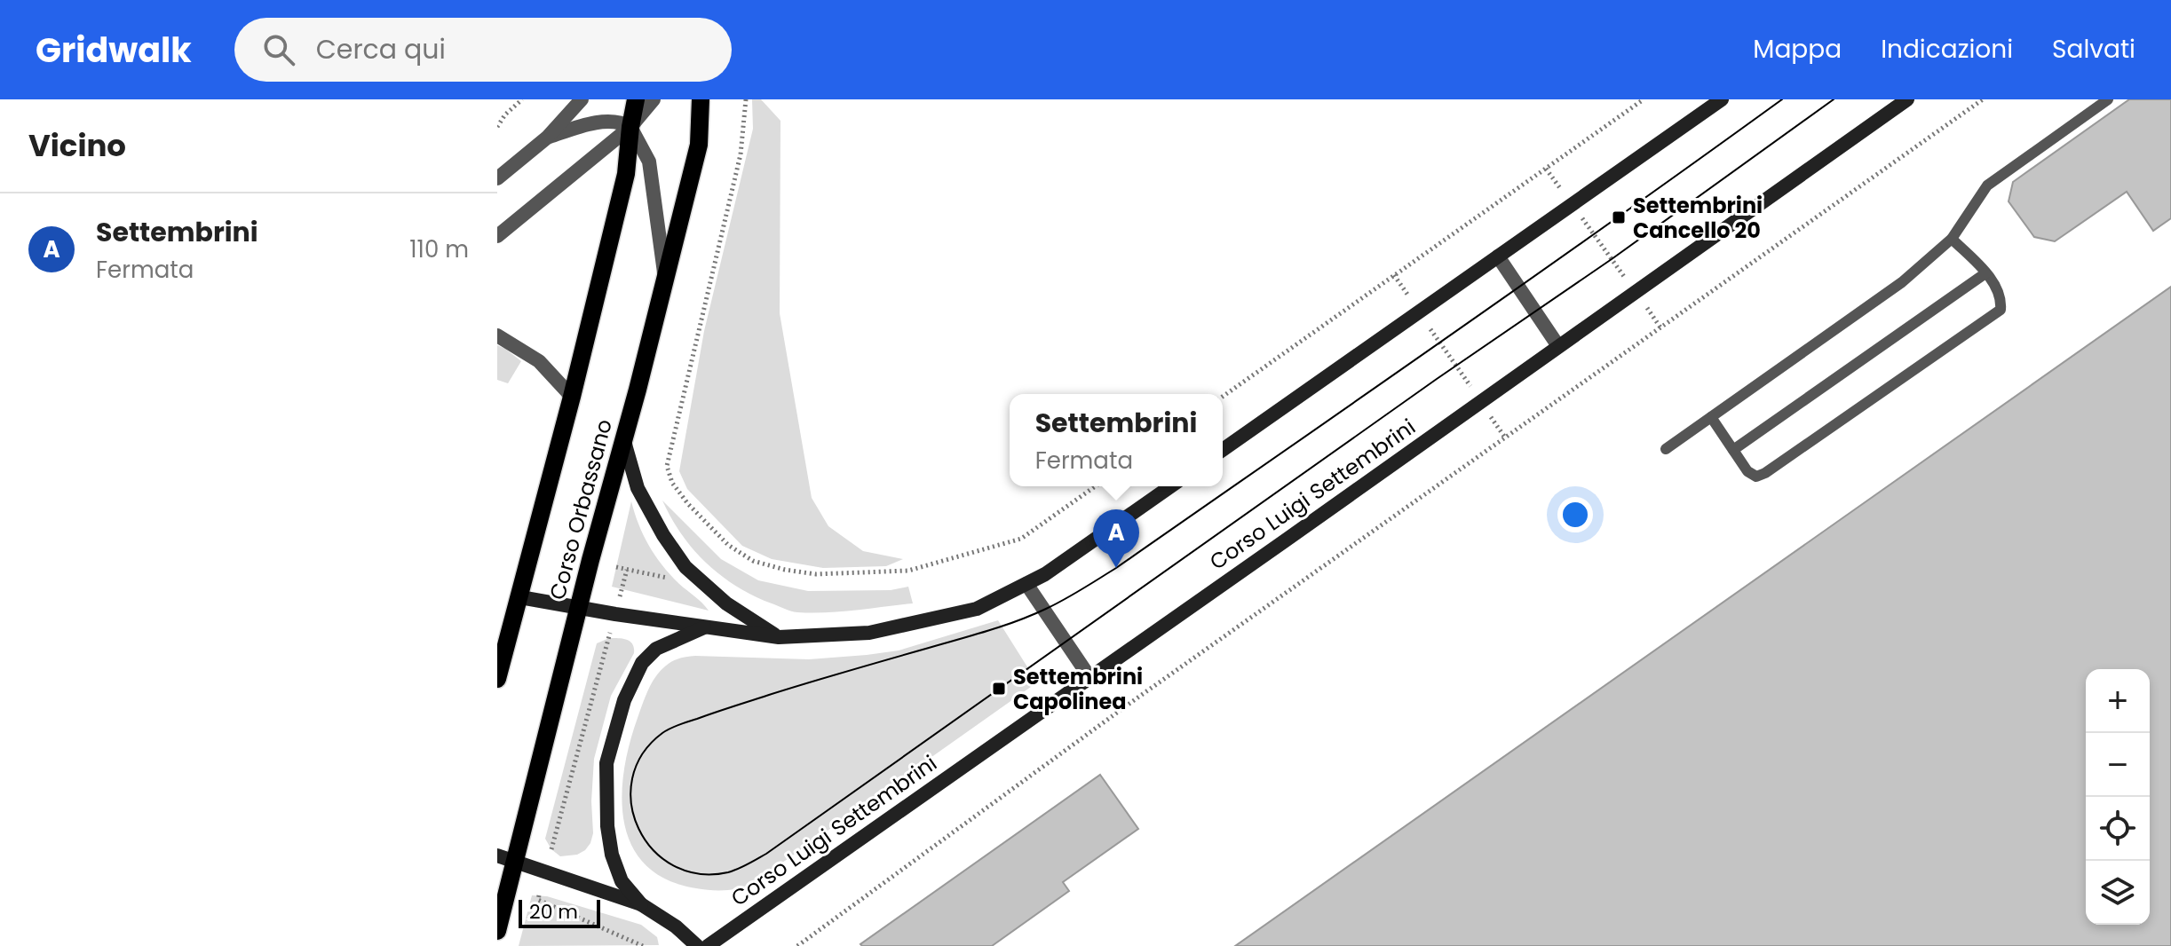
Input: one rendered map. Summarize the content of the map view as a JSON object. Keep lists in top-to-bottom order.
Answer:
{
  "streets": {
    "main road": ["Corso Luigi Settembrini", "Corso Orbassano"]
  },
  "places": {
    "transit": ["Settembrini Cancello 20", "Settembrini Capolinea"]
  },
  "scale_bar": "20 m",
  "page": {
    "header": "Gridwalk",
    "search": "Cerca qui",
    "nav": ["Mappa", "Indicazioni", "Salvati"],
    "heading": "Vicino",
    "list": [
      {
        "mark": "A",
        "name": "Settembrini",
        "note": "Fermata",
        "value": "110 m"
      }
    ],
    "popup": ["Settembrini", "Fermata"],
    "pins": "A",
    "map_buttons": ["+", "−"],
    "scale": "20 m"
  }
}
